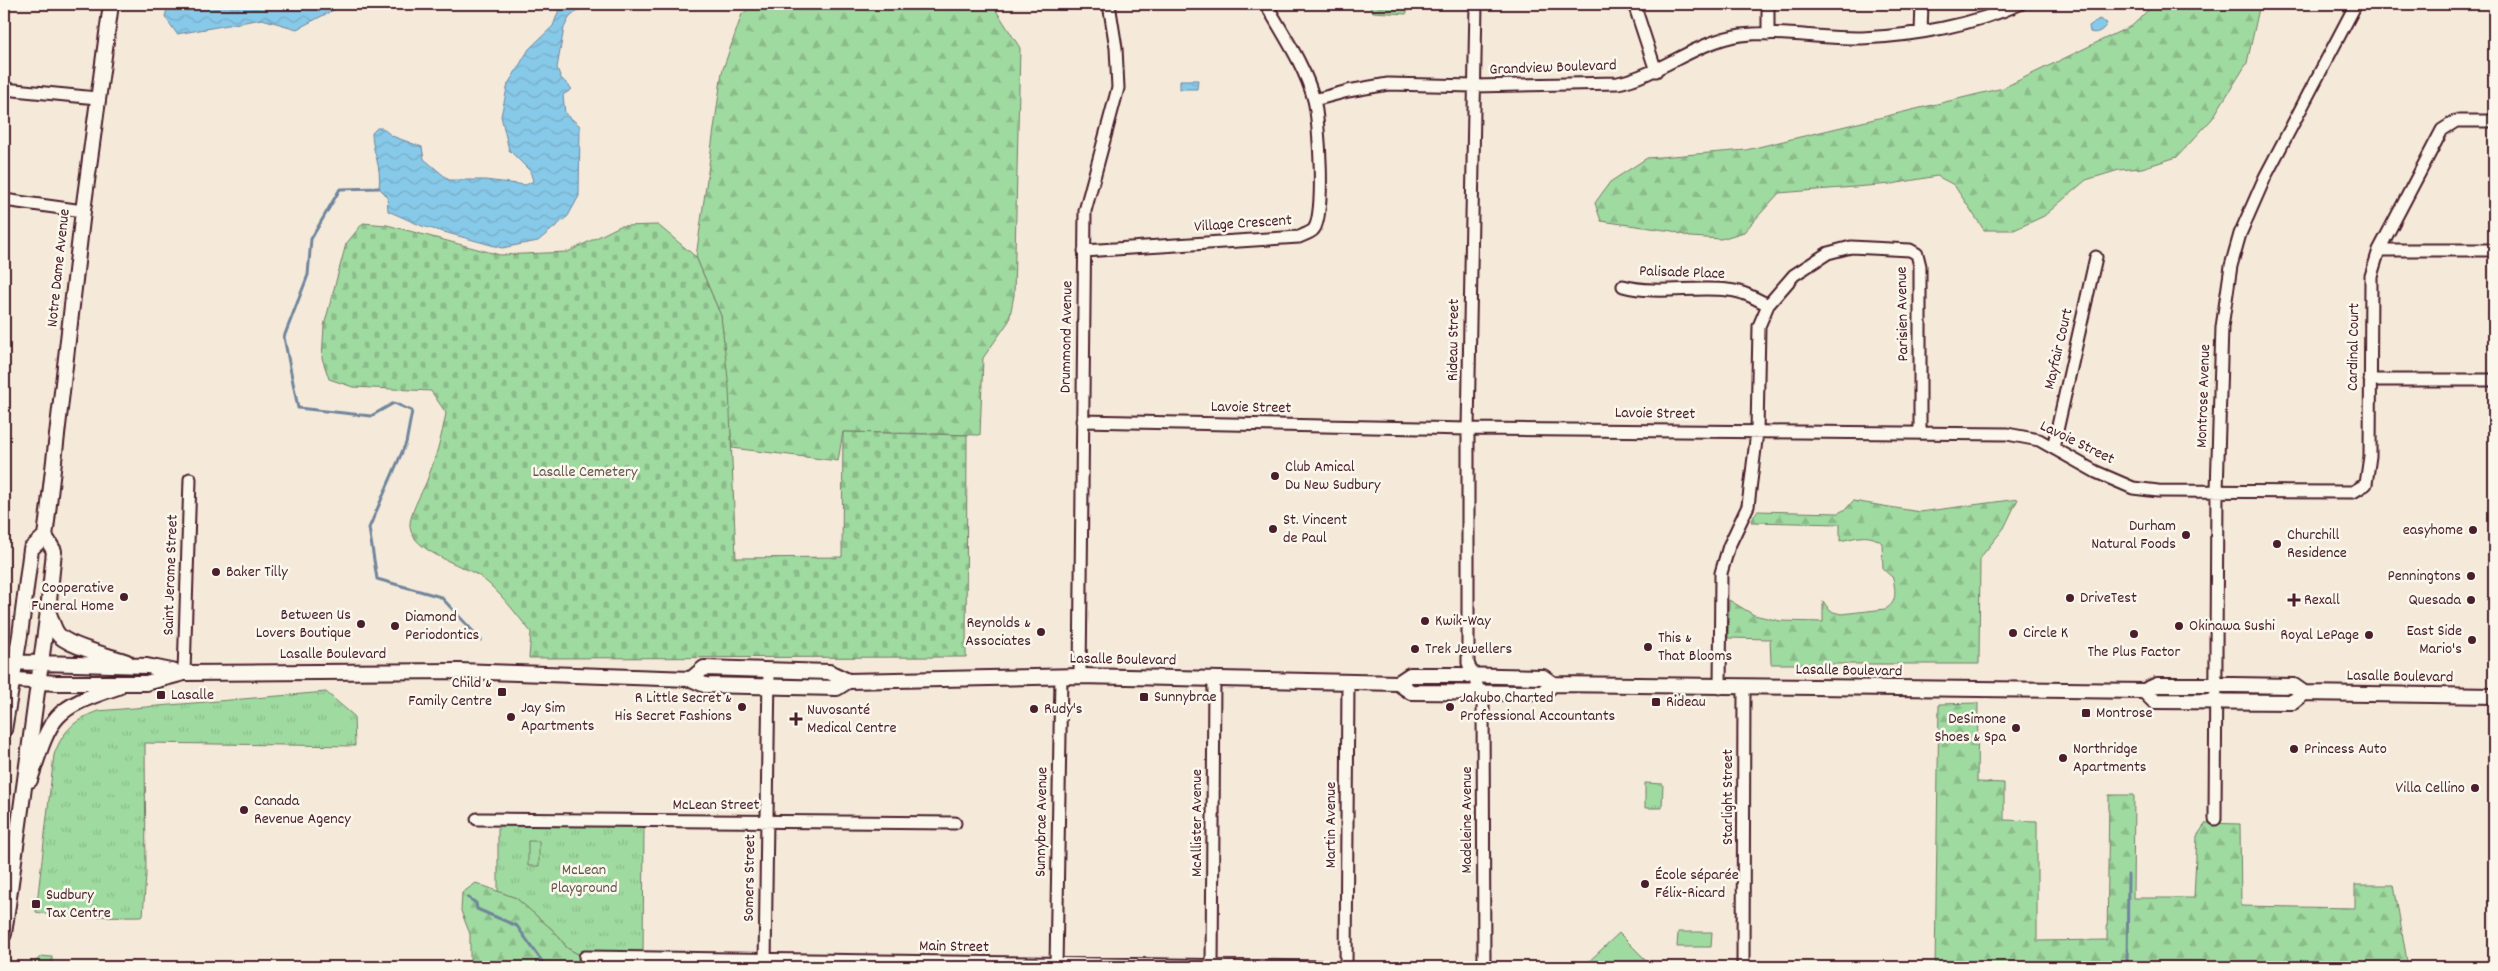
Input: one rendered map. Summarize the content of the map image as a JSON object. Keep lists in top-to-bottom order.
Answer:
{
  "streets": {
    "main road": ["Notre Dame Avenue", "Lasalle Boulevard"],
    "street": [
      "Grandview Boulevard",
      "Village Crescent",
      "Palisade Place",
      "Parisien Avenue",
      "Drummond Avenue",
      "Rideau Street",
      "Cardinal Court",
      "Mayfair Court",
      "Montrose Avenue",
      "Lavoie Street",
      "Saint Jerome Street",
      "Starlight Street",
      "McLean Street",
      "Madeleine Avenue",
      "Sunnybrae Avenue",
      "McAllister Avenue",
      "Martin Avenue",
      "Somers Street",
      "Main Street"
    ]
  },
  "crossings": [
    ["Grandview Boulevard", "Village Crescent"],
    ["Grandview Boulevard", "Rideau Street"],
    ["Village Crescent", "Drummond Avenue"],
    ["Notre Dame Avenue", "Lasalle Boulevard"],
    ["Palisade Place", "Parisien Avenue"],
    ["Parisien Avenue", "Lavoie Street"],
    ["Parisien Avenue", "Lasalle Boulevard"],
    ["Drummond Avenue", "Lavoie Street"],
    ["Drummond Avenue", "Lasalle Boulevard"],
    ["Rideau Street", "Lavoie Street"],
    ["Rideau Street", "Lasalle Boulevard"],
    ["Rideau Street", "Madeleine Avenue"],
    ["Cardinal Court", "Montrose Avenue"],
    ["Cardinal Court", "Lavoie Street"],
    ["Mayfair Court", "Lavoie Street"],
    ["Montrose Avenue", "Lavoie Street"],
    ["Montrose Avenue", "Lasalle Boulevard"],
    ["Saint Jerome Street", "Lasalle Boulevard"],
    ["Lasalle Boulevard", "Starlight Street"],
    ["Lasalle Boulevard", "Madeleine Avenue"],
    ["Lasalle Boulevard", "Sunnybrae Avenue"],
    ["Lasalle Boulevard", "McAllister Avenue"],
    ["Lasalle Boulevard", "Martin Avenue"],
    ["Lasalle Boulevard", "Somers Street"],
    ["McLean Street", "Somers Street"],
    ["Sunnybrae Avenue", "Main Street"],
    ["McAllister Avenue", "Main Street"],
    ["Somers Street", "Main Street"]
  ],
  "parks": ["Lasalle Cemetery", "McLean Playground"],
  "places": {
    "other": [
      "Club Amical Du New Sudbury",
      "St. Vincent de Paul",
      "easyhome",
      "Durham Natural Foods",
      "Churchill Residence",
      "Baker Tilly",
      "Penningtons",
      "Cooperative Funeral Home",
      "DriveTest",
      "Quesada",
      "Kwik-Way",
      "Between Us Lovers Boutique",
      "Diamond Periodontics",
      "Okinawa Sushi",
      "Reynolds & Associates",
      "Circle K",
      "The Plus Factor",
      "Royal LePage",
      "East Side Mario's",
      "This & That Blooms",
      "Trek Jewellers",
      "R Little Secret & His Secret Fashions",
      "Jakubo Charted Professional Accountants",
      "Rudy's",
      "Jay Sim Apartments",
      "DeSimone Shoes & Spa",
      "Princess Auto",
      "Northridge Apartments",
      "Villa Cellino",
      "Canada Revenue Agency",
      "École séparée Félix-Ricard"
    ],
    "health": ["Rexall", "Nuvosanté Medical Centre"],
    "transit": [
      "Child & Family Centre",
      "Lasalle",
      "Sunnybrae",
      "Rideau",
      "Montrose",
      "Sudbury Tax Centre"
    ]
  }
}
